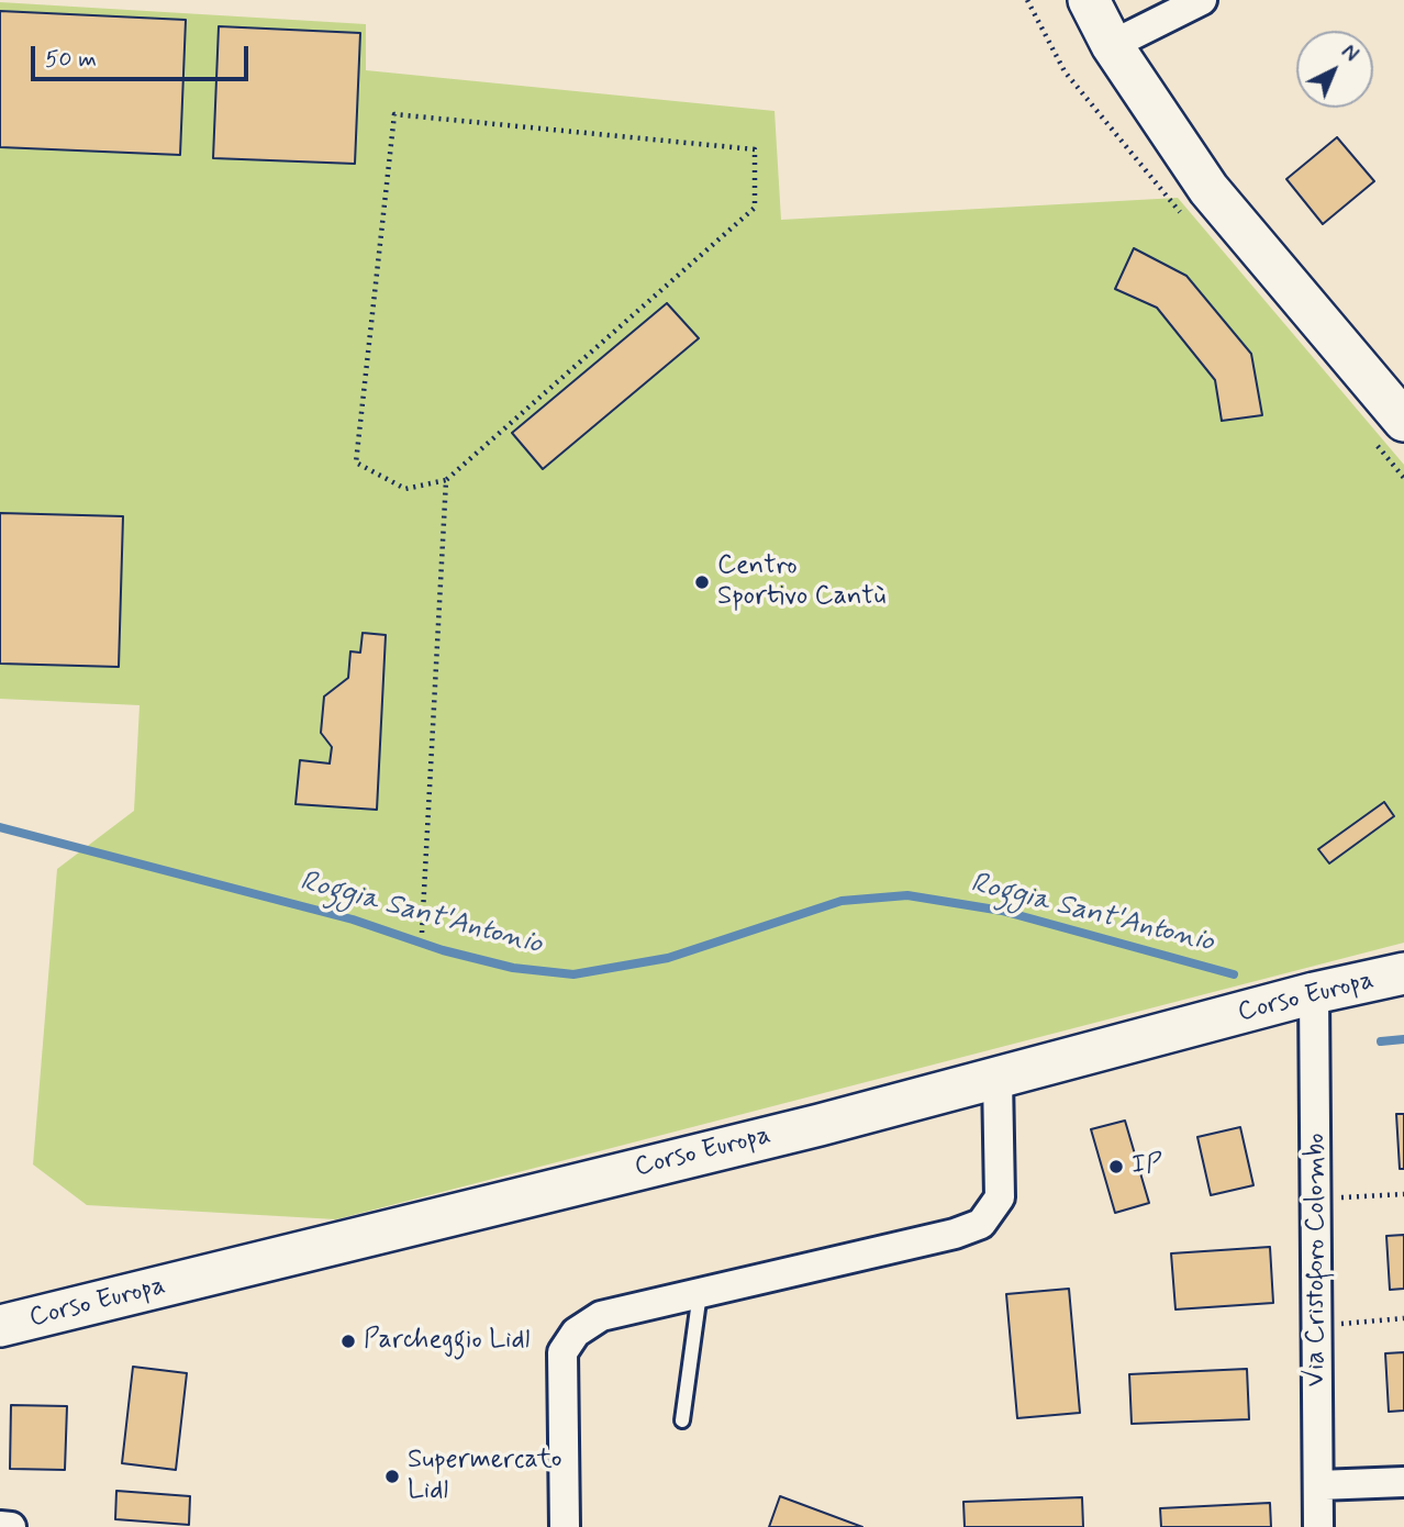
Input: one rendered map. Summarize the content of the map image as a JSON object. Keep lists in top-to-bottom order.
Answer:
{
  "streets": {
    "main road": ["Corso Europa"],
    "street": ["Via Cristoforo Colombo"]
  },
  "crossings": [
    ["Corso Europa", "Via Cristoforo Colombo"]
  ],
  "water": ["Roggia Sant'Antonio"],
  "places": [
    "Centro Sportivo Cantù",
    "IP",
    "Parcheggio Lidl",
    "Supermercato Lidl"
  ],
  "scale_bar": "50 m",
  "north": "top right"
}
